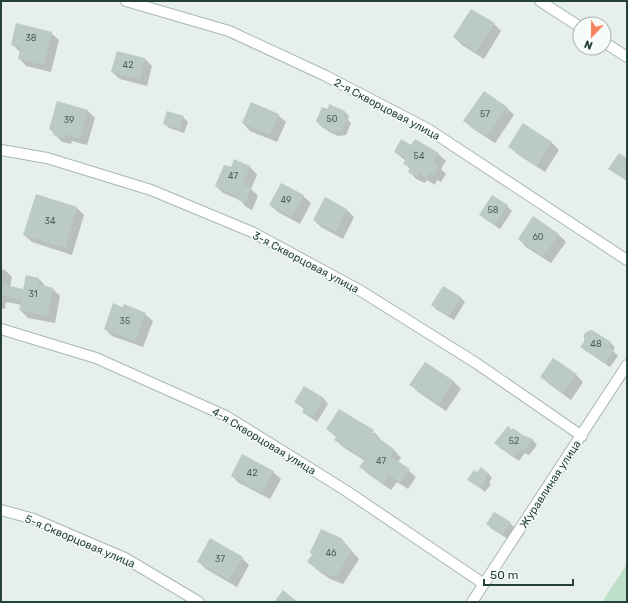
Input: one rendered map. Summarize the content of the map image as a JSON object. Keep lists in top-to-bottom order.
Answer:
{
  "streets": {
    "street": [
      "2-я Скворцовая улица",
      "3-я Скворцовая улица",
      "4-я Скворцовая улица",
      "Журавлиная улица",
      "5-я Скворцовая улица"
    ]
  },
  "crossings": [
    ["3-я Скворцовая улица", "Журавлиная улица"],
    ["4-я Скворцовая улица", "Журавлиная улица"]
  ],
  "house_numbers": [
    "38",
    "42",
    "57",
    "50",
    "39",
    "54",
    "47",
    "49",
    "58",
    "34",
    "60",
    "31",
    "35",
    "48",
    "52",
    "47",
    "42",
    "46",
    "37"
  ],
  "scale_bar": "50 m",
  "north": "bottom"
}
